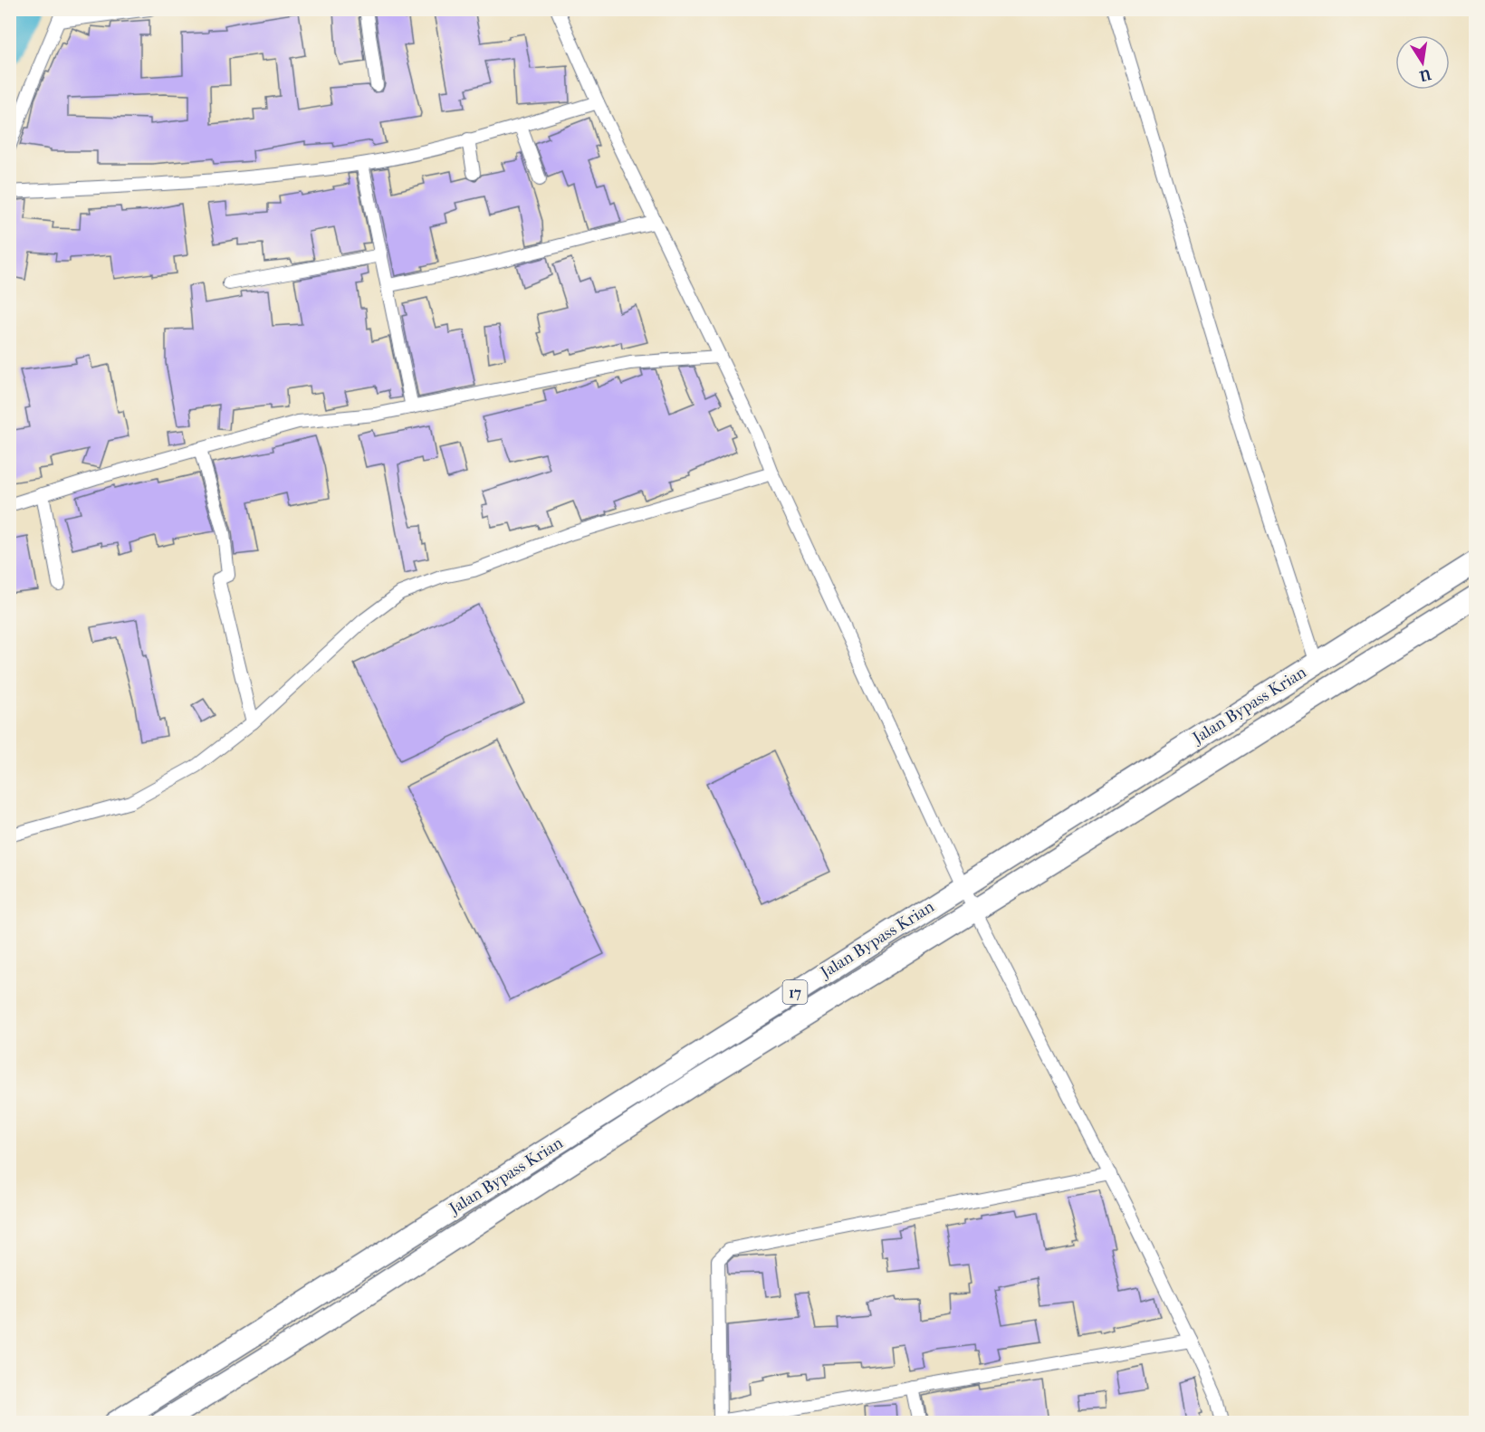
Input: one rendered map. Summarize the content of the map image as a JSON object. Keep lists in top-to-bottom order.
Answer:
{
  "streets": {
    "highway": ["Jalan Bypass Krian", "17"]
  },
  "north": "bottom"
}
